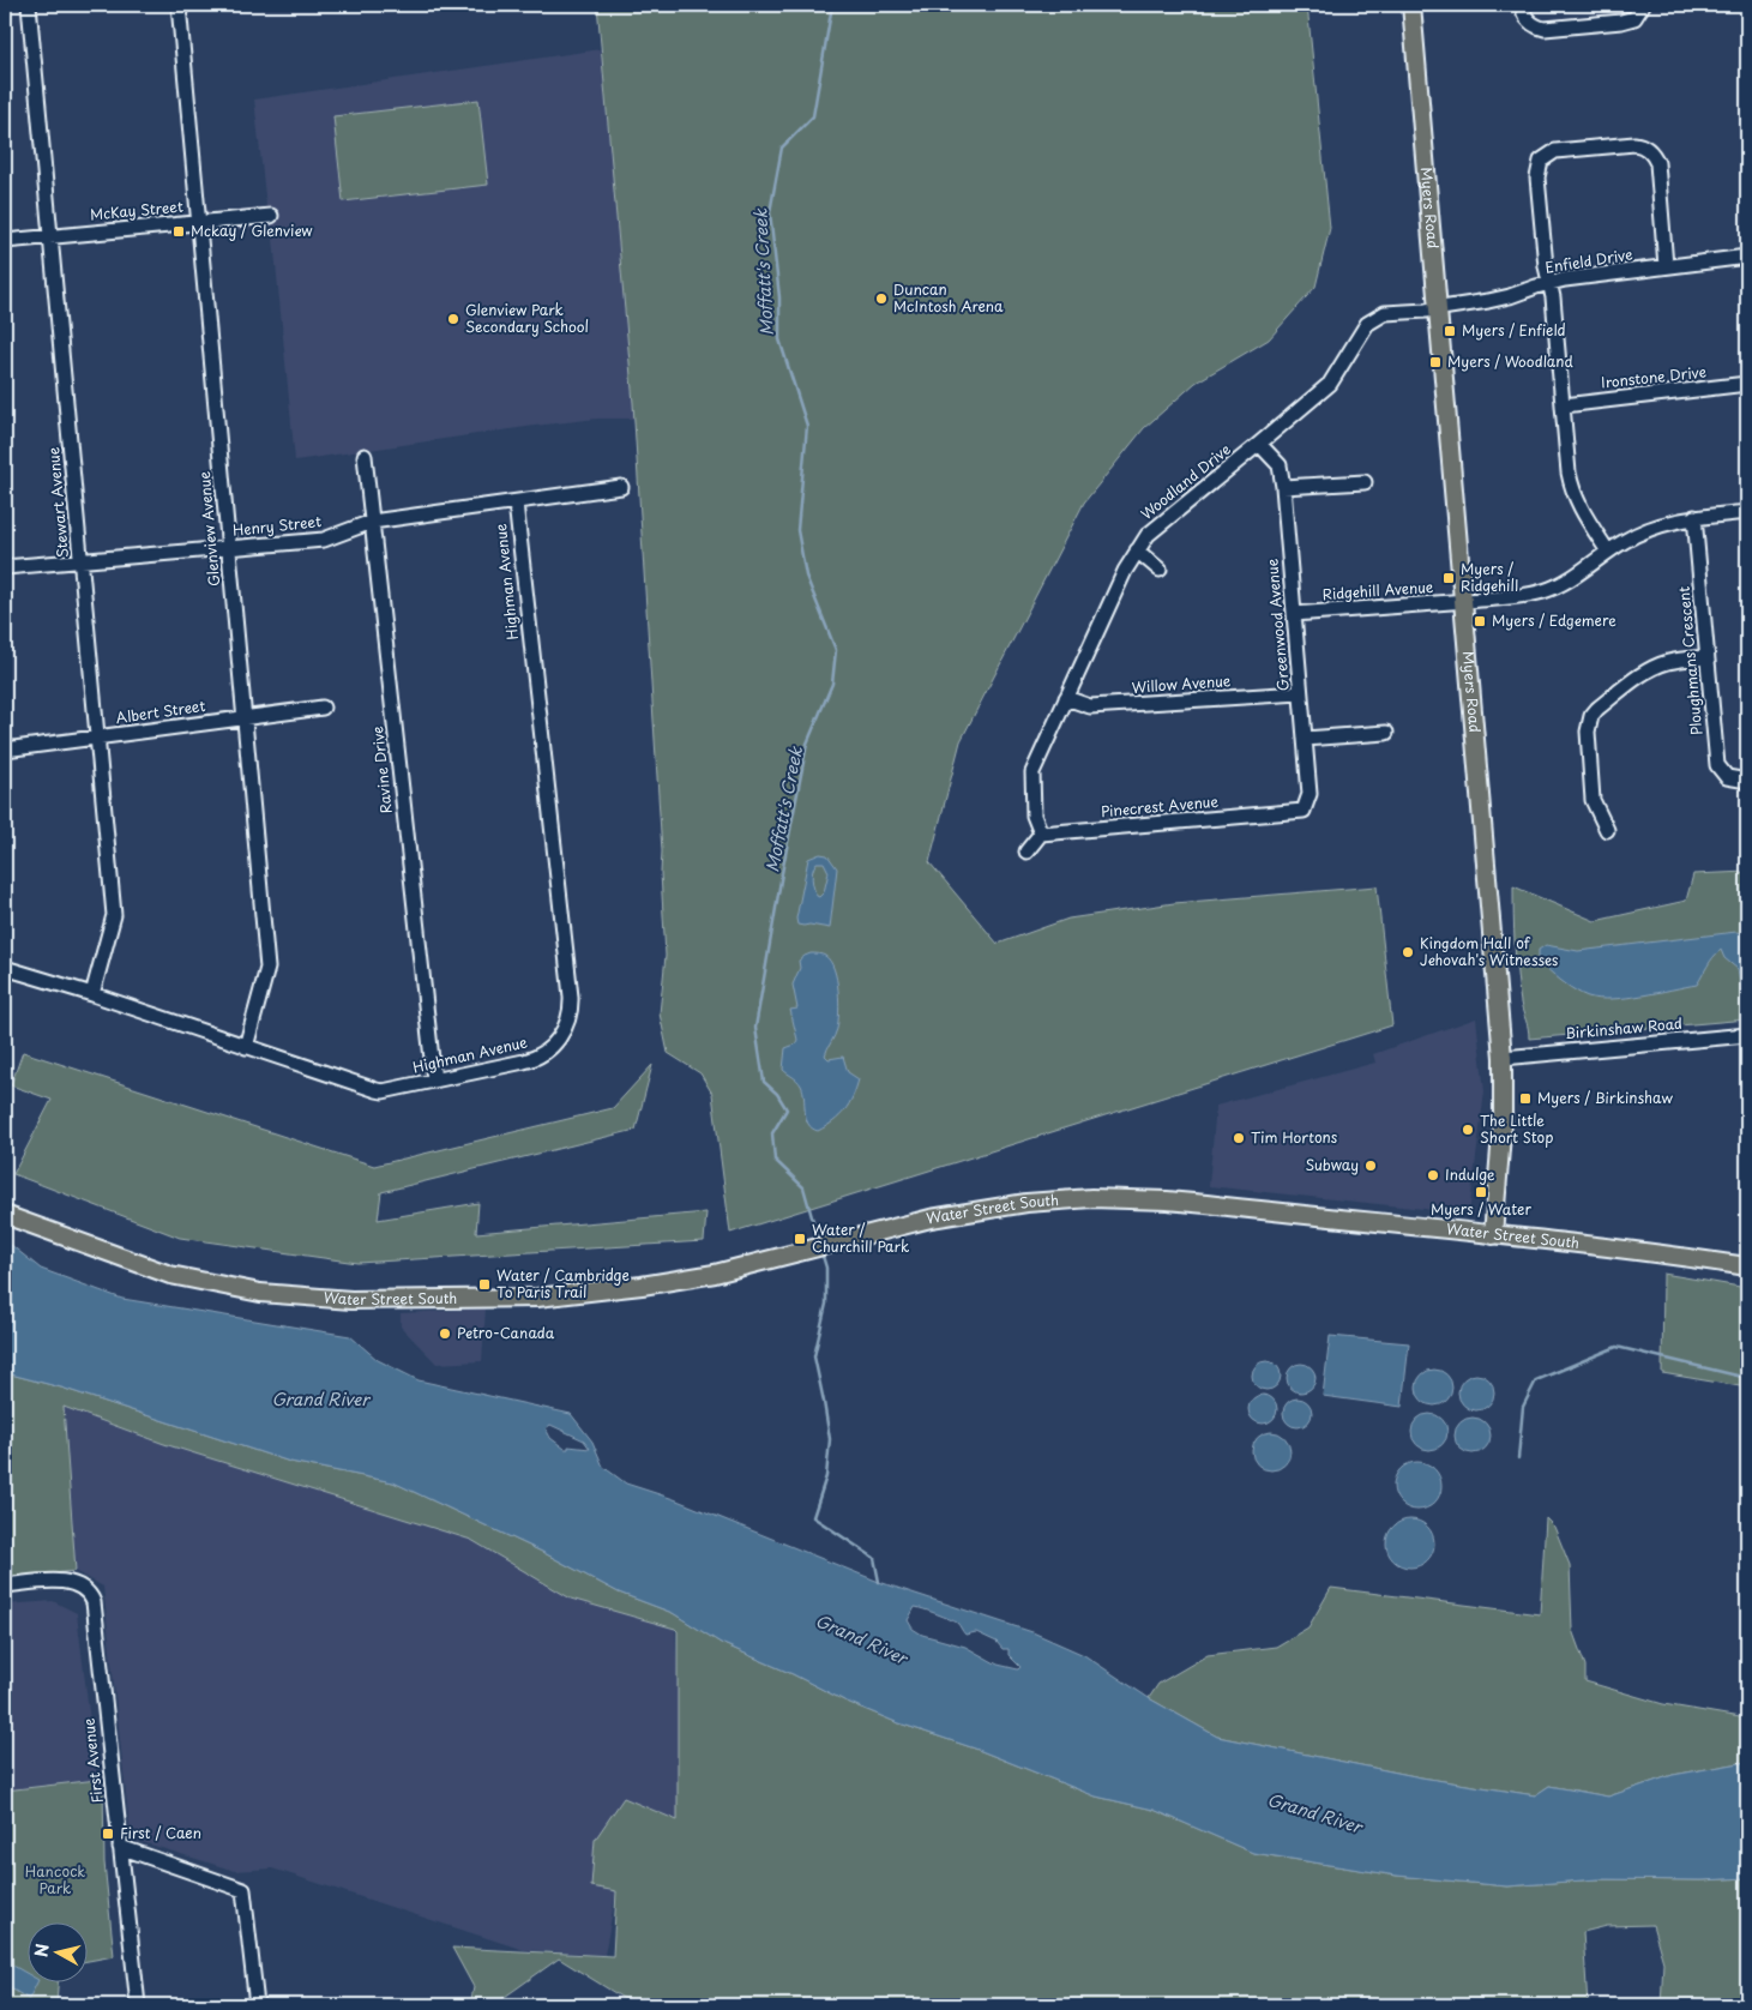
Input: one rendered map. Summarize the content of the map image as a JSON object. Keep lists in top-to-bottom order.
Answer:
{
  "streets": {
    "main road": ["Myers Road", "Water Street South"],
    "street": [
      "McKay Street",
      "Enfield Drive",
      "Ironstone Drive",
      "Woodland Drive",
      "Stewart Avenue",
      "Henry Street",
      "Glenview Avenue",
      "Highman Avenue",
      "Ridgehill Avenue",
      "Greenwood Avenue",
      "Ploughmans Crescent",
      "Willow Avenue",
      "Albert Street",
      "Ravine Drive",
      "Pinecrest Avenue",
      "Birkinshaw Road",
      "First Avenue"
    ]
  },
  "crossings": [
    ["Myers Road", "Enfield Drive"],
    ["Myers Road", "Woodland Drive"],
    ["Myers Road", "Ridgehill Avenue"],
    ["Myers Road", "Birkinshaw Road"],
    ["Myers Road", "Water Street South"],
    ["McKay Street", "Stewart Avenue"],
    ["McKay Street", "Glenview Avenue"],
    ["Enfield Drive", "Woodland Drive"],
    ["Woodland Drive", "Greenwood Avenue"],
    ["Woodland Drive", "Willow Avenue"],
    ["Woodland Drive", "Pinecrest Avenue"],
    ["Stewart Avenue", "Henry Street"],
    ["Stewart Avenue", "Highman Avenue"],
    ["Stewart Avenue", "Albert Street"],
    ["Henry Street", "Glenview Avenue"],
    ["Henry Street", "Highman Avenue"],
    ["Henry Street", "Ravine Drive"],
    ["Glenview Avenue", "Highman Avenue"],
    ["Glenview Avenue", "Albert Street"],
    ["Highman Avenue", "Ravine Drive"],
    ["Ridgehill Avenue", "Greenwood Avenue"],
    ["Ridgehill Avenue", "Ploughmans Crescent"],
    ["Greenwood Avenue", "Willow Avenue"],
    ["Greenwood Avenue", "Pinecrest Avenue"]
  ],
  "water": ["Moffatt's Creek", "Grand River"],
  "parks": ["Hancock Park"],
  "places": {
    "transit": [
      "Mckay / Glenview",
      "Myers / Enfield",
      "Myers / Woodland",
      "Myers / Ridgehill",
      "Myers / Edgemere",
      "Myers / Birkinshaw",
      "Myers / Water",
      "Water / Churchill Park",
      "Water / Cambridge To Paris Trail",
      "First / Caen"
    ],
    "other": [
      "Duncan McIntosh Arena",
      "Glenview Park Secondary School",
      "Kingdom Hall of Jehovah's Witnesses",
      "The Little Short Stop",
      "Tim Hortons",
      "Subway",
      "Indulge",
      "Petro-Canada"
    ]
  },
  "north": "left"
}
